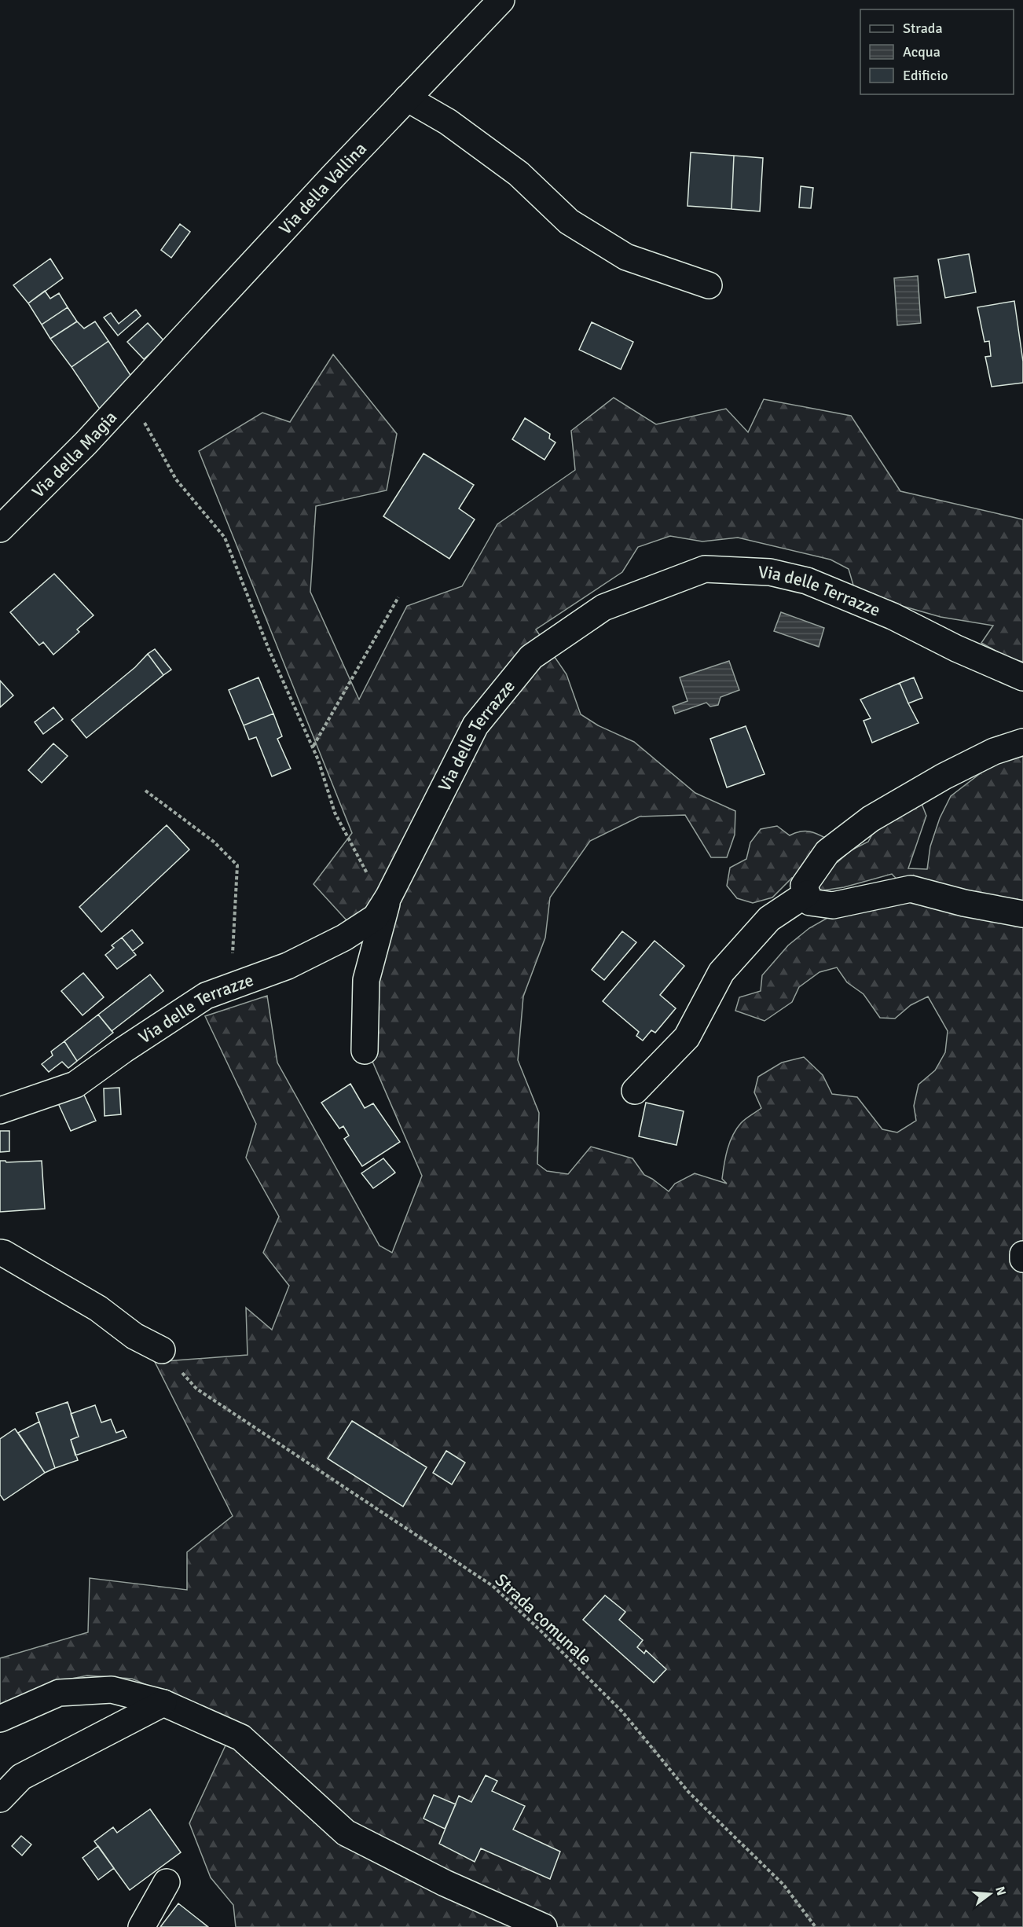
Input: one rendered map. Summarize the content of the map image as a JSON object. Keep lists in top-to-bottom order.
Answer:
{
  "streets": {
    "street": ["Via della Vallina", "Via della Magia", "Via delle Terrazze"],
    "path": ["Strada comunale"]
  },
  "crossings": [
    ["Via della Vallina", "Via della Magia"]
  ],
  "legend": ["Strada", "Acqua", "Edificio"],
  "north": "right"
}
